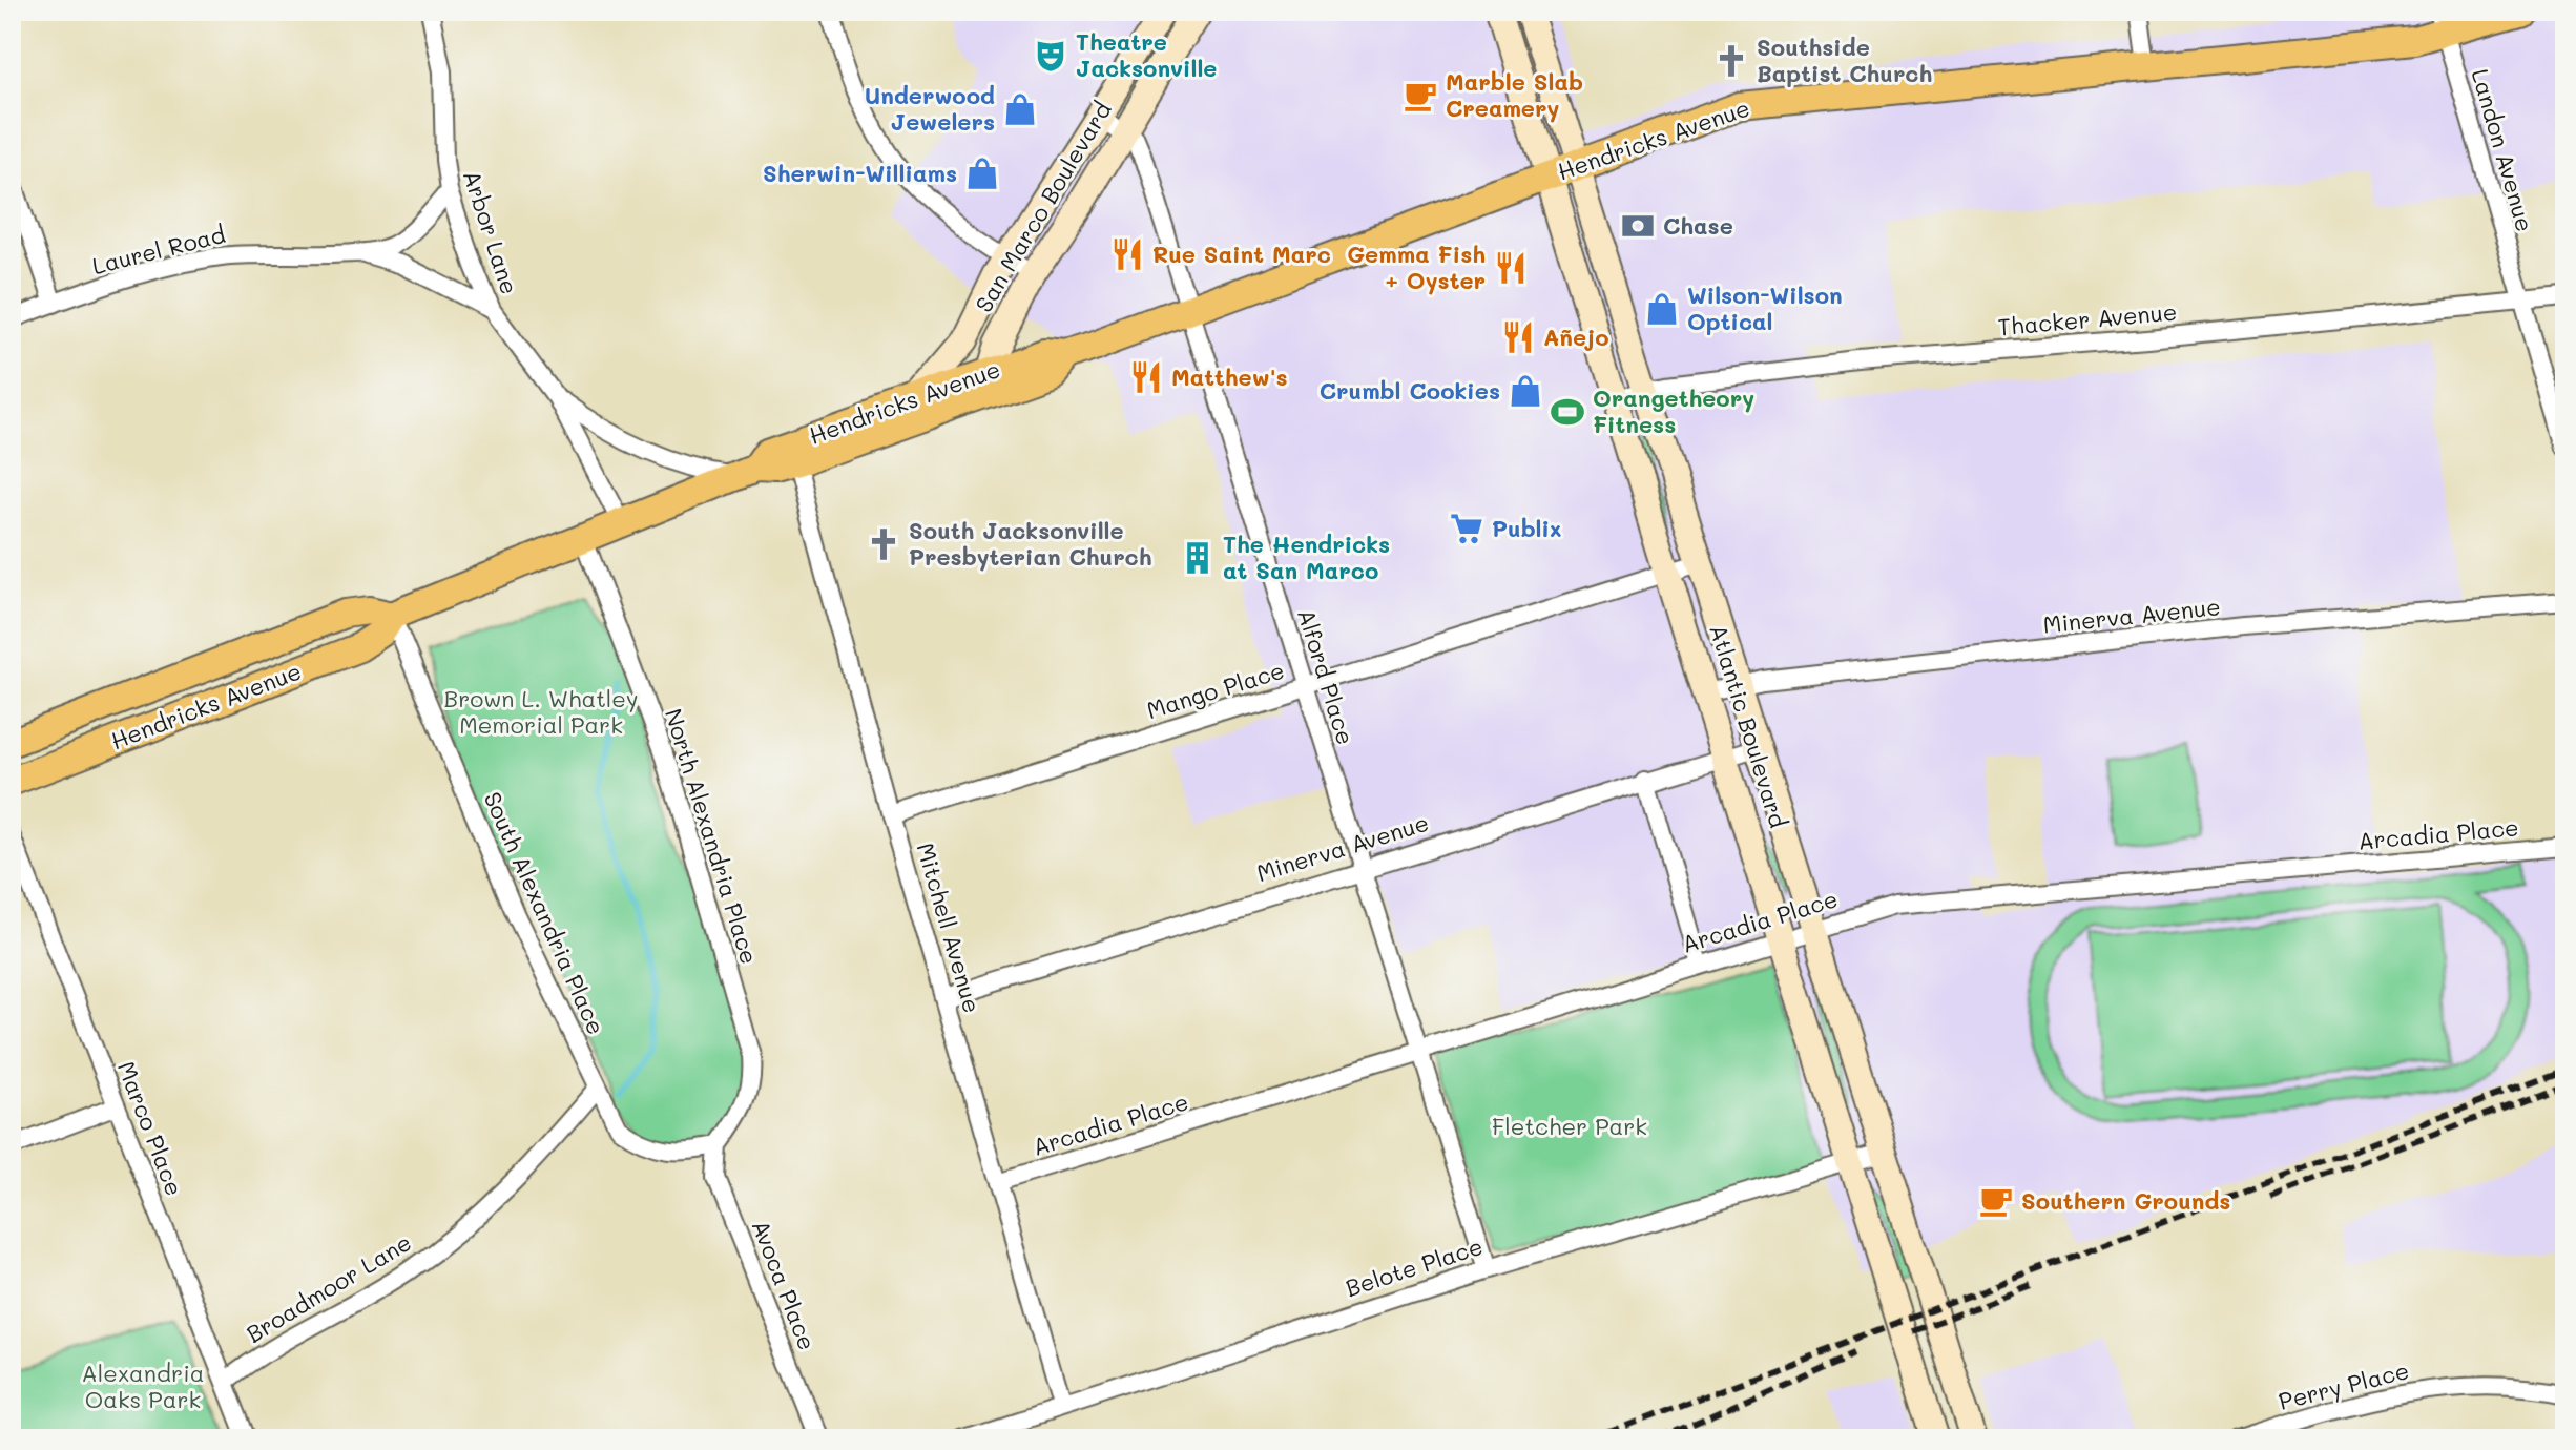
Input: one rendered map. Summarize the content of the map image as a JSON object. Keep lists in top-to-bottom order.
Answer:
{
  "streets": {
    "main road": ["Hendricks Avenue", "San Marco Boulevard", "Atlantic Boulevard"],
    "street": [
      "Landon Avenue",
      "Arbor Lane",
      "Laurel Road",
      "Thacker Avenue",
      "Minerva Avenue",
      "Alford Place",
      "Mango Place",
      "Arcadia Place",
      "North Alexandria Place",
      "South Alexandria Place",
      "Mitchell Avenue",
      "Marco Place",
      "Belote Place",
      "Avoca Place",
      "Broadmoor Lane",
      "Perry Place"
    ]
  },
  "crossings": [
    ["Hendricks Avenue", "Landon Avenue"],
    ["Hendricks Avenue", "San Marco Boulevard"],
    ["Hendricks Avenue", "Arbor Lane"],
    ["Hendricks Avenue", "Alford Place"],
    ["Hendricks Avenue", "Atlantic Boulevard"],
    ["Hendricks Avenue", "North Alexandria Place"],
    ["Hendricks Avenue", "South Alexandria Place"],
    ["Hendricks Avenue", "Mitchell Avenue"],
    ["Landon Avenue", "Thacker Avenue"],
    ["San Marco Boulevard", "Alford Place"],
    ["Arbor Lane", "Laurel Road"],
    ["Thacker Avenue", "Atlantic Boulevard"],
    ["Minerva Avenue", "Alford Place"],
    ["Minerva Avenue", "Atlantic Boulevard"],
    ["Minerva Avenue", "Mitchell Avenue"],
    ["Alford Place", "Mango Place"],
    ["Alford Place", "Arcadia Place"],
    ["Alford Place", "Belote Place"],
    ["Mango Place", "Atlantic Boulevard"],
    ["Mango Place", "Mitchell Avenue"],
    ["Atlantic Boulevard", "Arcadia Place"],
    ["Atlantic Boulevard", "Belote Place"],
    ["Arcadia Place", "Mitchell Avenue"],
    ["North Alexandria Place", "South Alexandria Place"],
    ["North Alexandria Place", "Avoca Place"],
    ["South Alexandria Place", "Avoca Place"],
    ["South Alexandria Place", "Broadmoor Lane"],
    ["Mitchell Avenue", "Belote Place"],
    ["Marco Place", "Broadmoor Lane"]
  ],
  "parks": ["Brown L. Whatley Memorial Park", "Fletcher Park", "Alexandria Oaks Park"],
  "places": {
    "theatre": ["Theatre Jacksonville"],
    "church": ["Southside Baptist Church", "South Jacksonville Presbyterian Church"],
    "cafe": ["Marble Slab Creamery", "Southern Grounds"],
    "shop": [
      "Underwood Jewelers",
      "Sherwin-Williams",
      "Wilson-Wilson Optical",
      "Crumbl Cookies"
    ],
    "bank": ["Chase"],
    "restaurant": [
      "Rue Saint Marc",
      "Gemma Fish + Oyster",
      "Añejo",
      "Matthew's"
    ],
    "sports": ["Orangetheory Fitness"],
    "supermarket": ["Publix"],
    "building": ["The Hendricks at San Marco"]
  }
}
